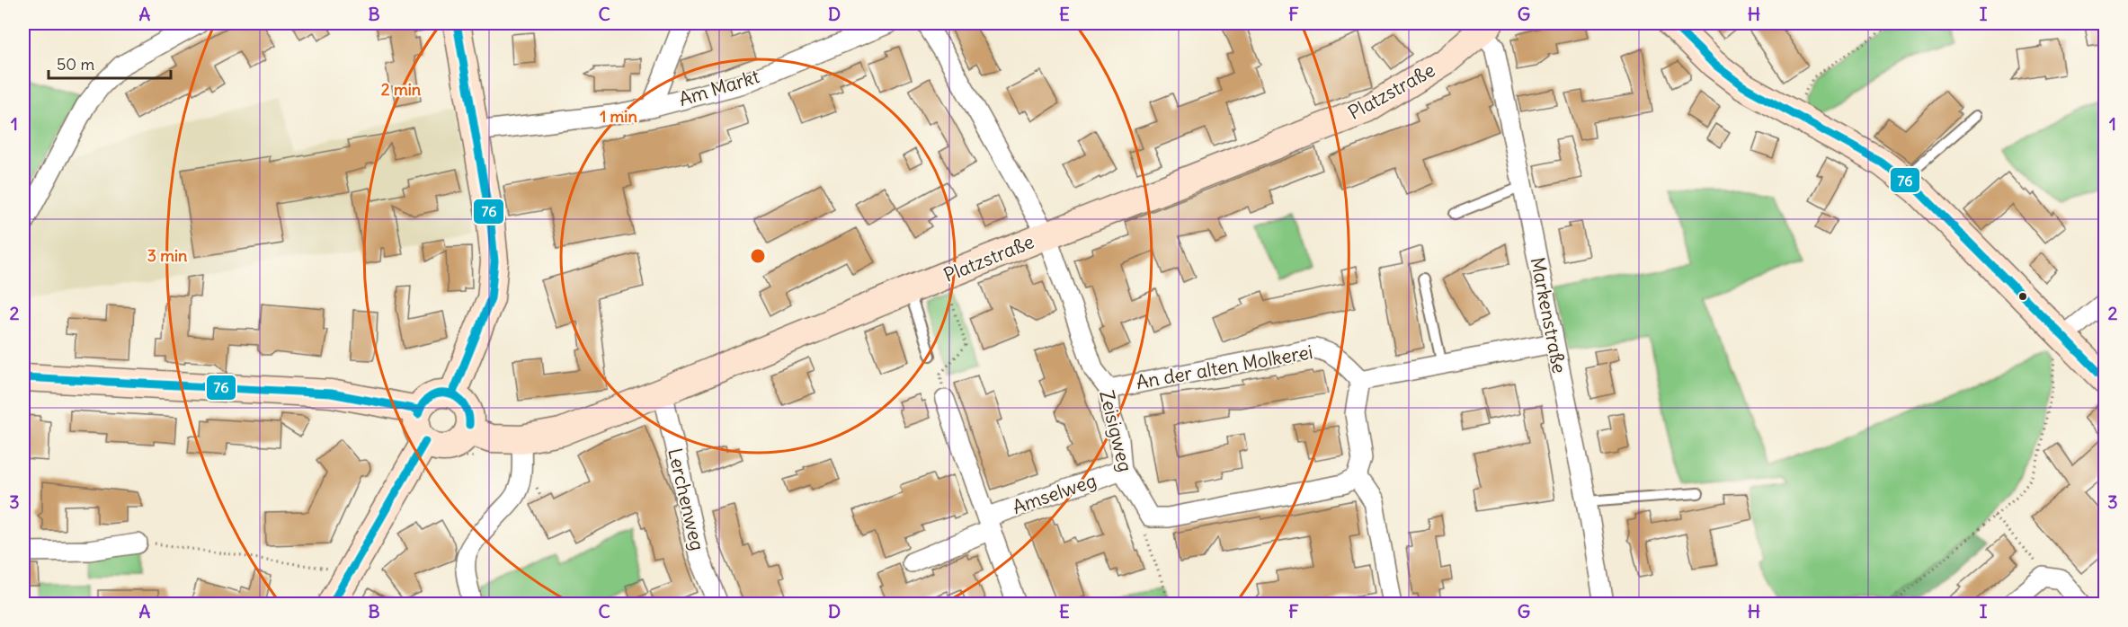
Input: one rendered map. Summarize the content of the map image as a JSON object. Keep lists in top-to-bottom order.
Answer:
{
  "streets": {
    "street": [
      "Am Markt",
      "Platzstraße",
      "Markenstraße",
      "An der alten Molkerei",
      "Zeisigweg",
      "Amselweg",
      "Lerchenweg"
    ]
  },
  "crossings": [
    ["Platzstraße", "Markenstraße"],
    ["Platzstraße", "Zeisigweg"],
    ["Platzstraße", "Lerchenweg"],
    ["An der alten Molkerei", "Zeisigweg"],
    ["Zeisigweg", "Amselweg"]
  ],
  "lines": ["transit line 76"],
  "scale_bar": "50 m",
  "grid": {
    "columns": [
      "A",
      "B",
      "C",
      "D",
      "E",
      "F",
      "G",
      "H",
      "I"
    ],
    "rows": ["1", "2", "3"]
  },
  "rings": ["2 min", "1 min", "3 min"]
}
